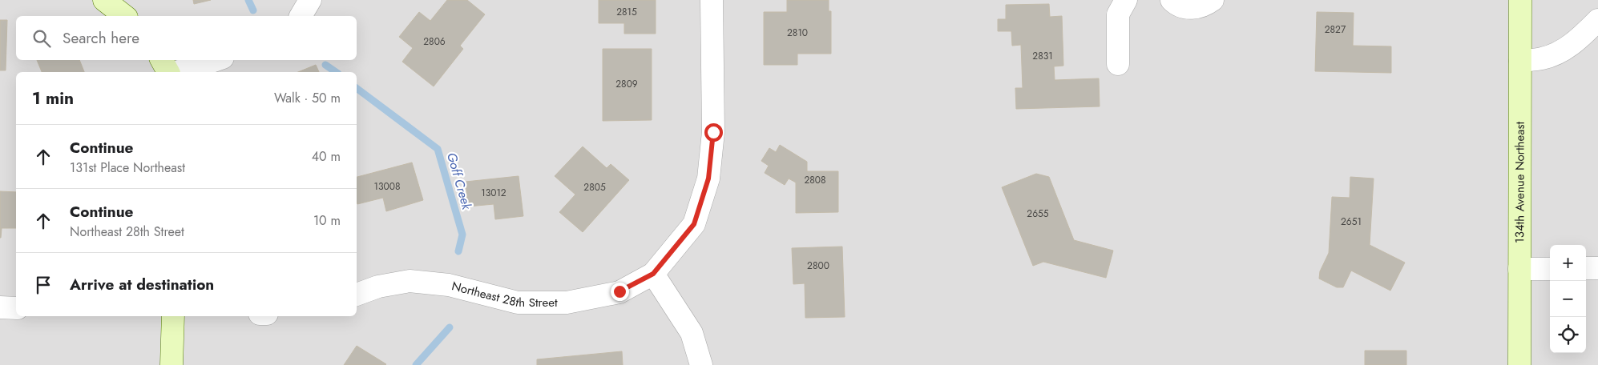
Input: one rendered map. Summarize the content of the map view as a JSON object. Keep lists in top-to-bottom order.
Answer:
{
  "streets": {
    "street": ["134th Avenue Northeast", "Northeast 28th Street"]
  },
  "water": ["Goff Creek"],
  "house_numbers": [
    "2815",
    "2827",
    "2810",
    "2806",
    "2831",
    "2809",
    "2808",
    "13008",
    "2805",
    "13012",
    "2655",
    "2651",
    "2800"
  ],
  "page": {
    "search": "Search here",
    "heading": ["1 min", "Walk · 50 m"],
    "list": [
      ["Continue", "131st Place Northeast", "40 m"],
      ["Continue", "Northeast 28th Street", "10 m"],
      "Arrive at destination"
    ],
    "map_buttons": ["+", "−"]
  }
}
